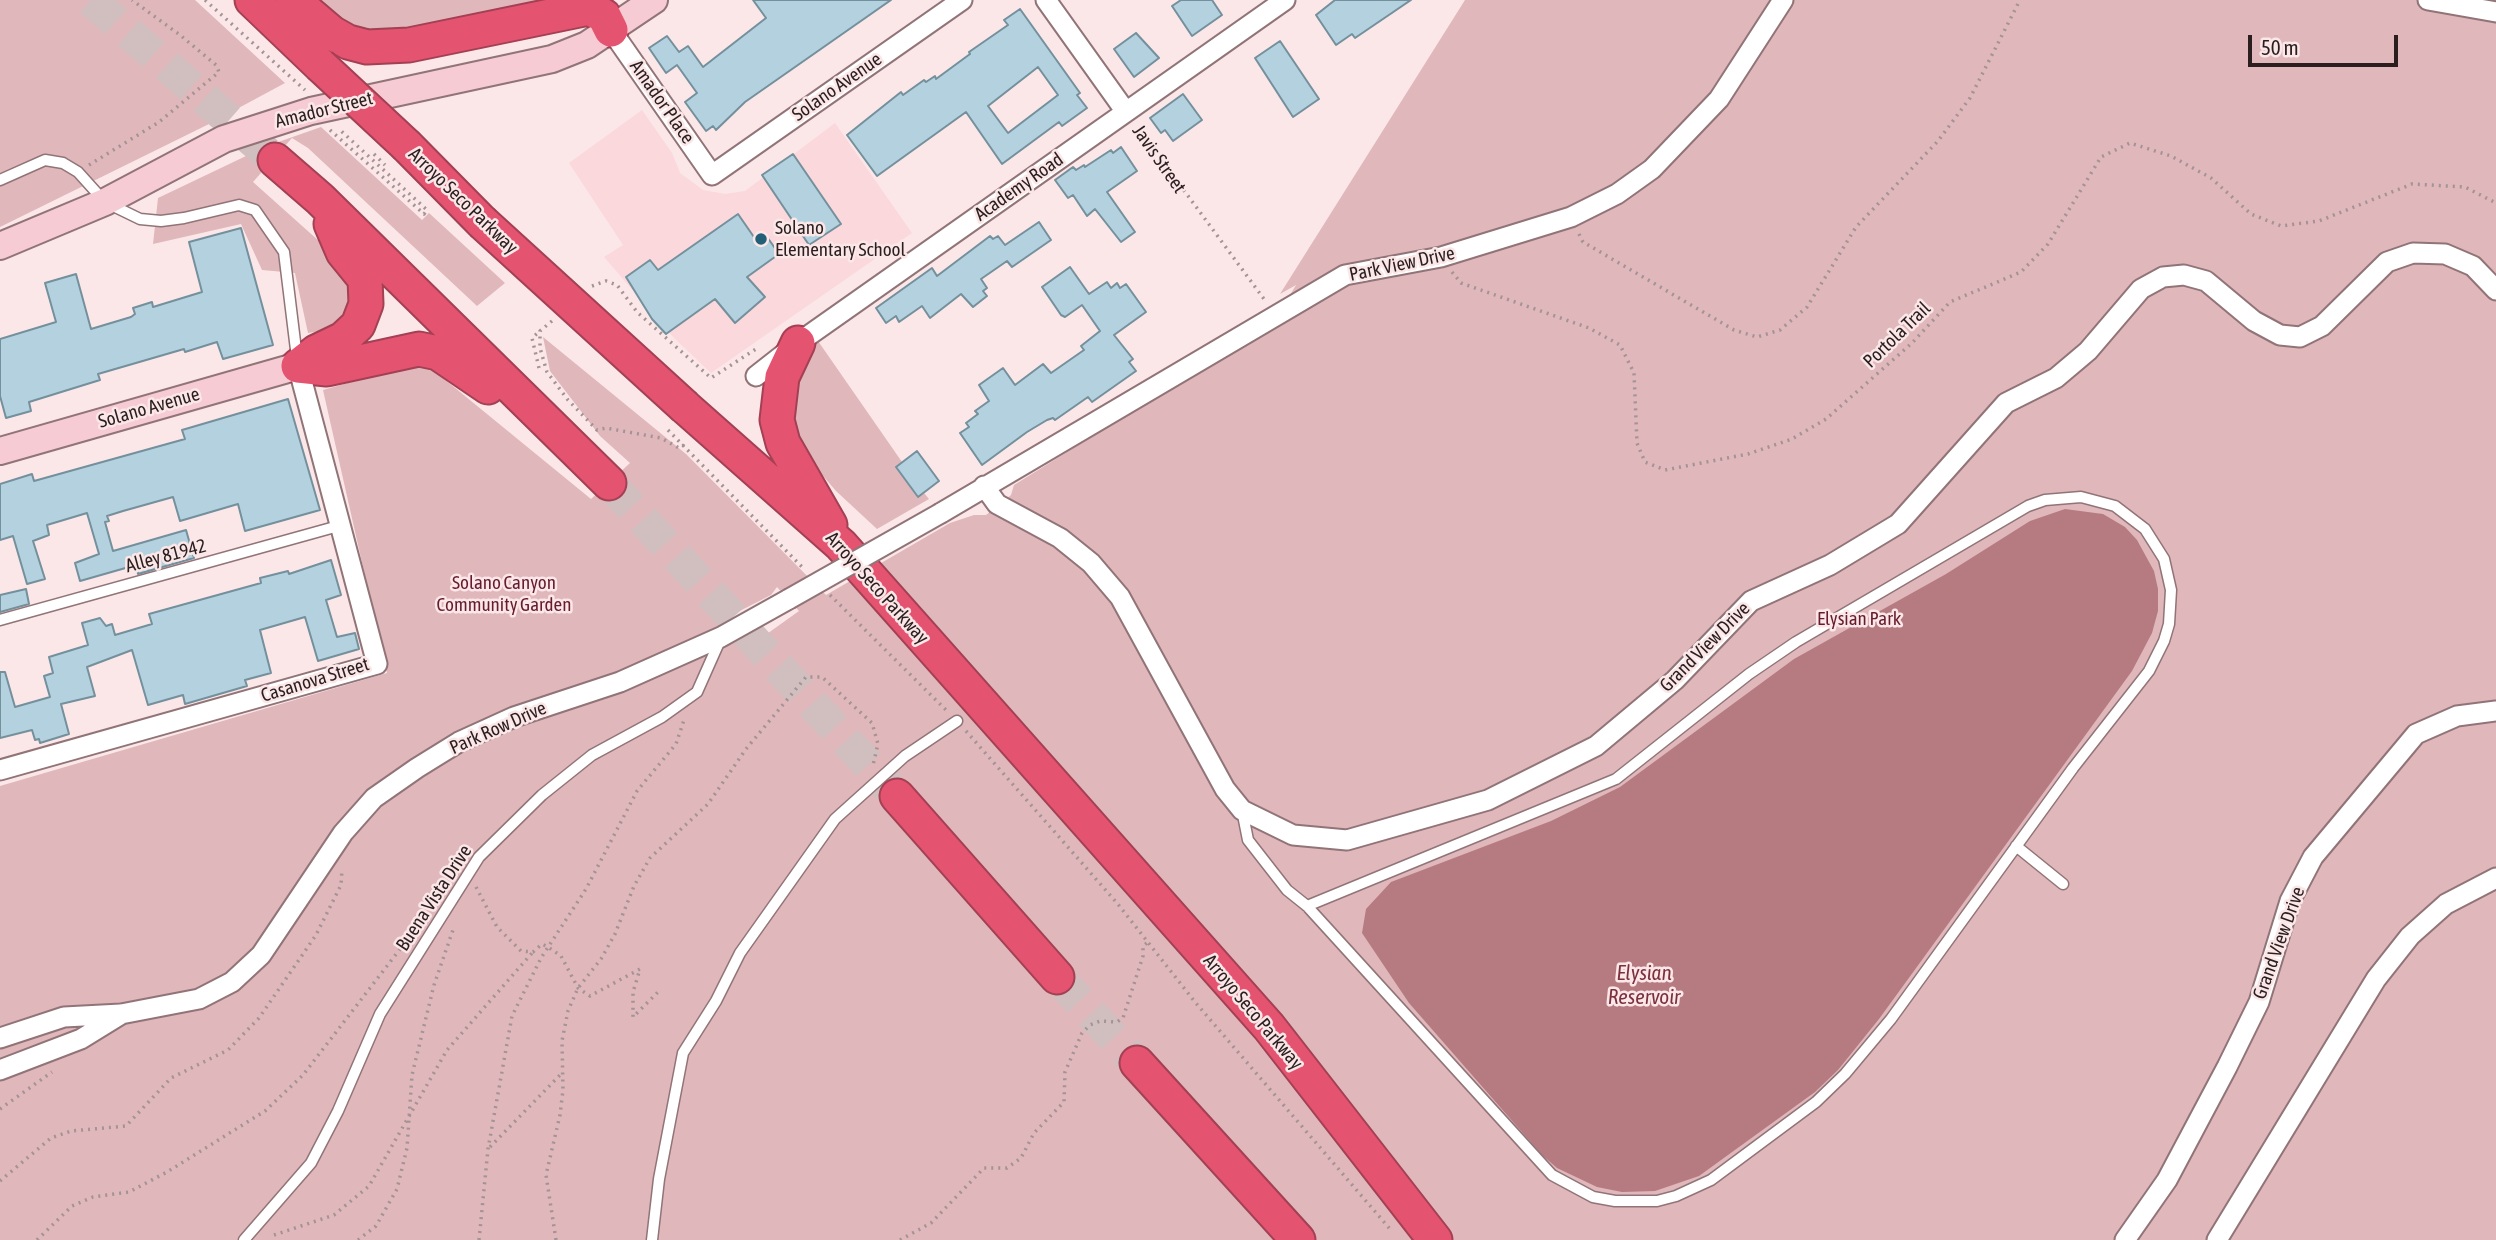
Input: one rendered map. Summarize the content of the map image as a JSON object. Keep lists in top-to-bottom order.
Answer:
{
  "streets": {
    "highway": ["Arroyo Seco Parkway"],
    "main road": ["Solano Avenue", "Amador Street"],
    "street": [
      "Amador Place",
      "Javis Street",
      "Academy Road",
      "Park View Drive",
      "Grand View Drive",
      "Casanova Street",
      "Park Row Drive"
    ],
    "lane": ["Alley 81942", "Buena Vista Drive"],
    "path": ["Portola Trail"]
  },
  "crossings": [
    ["Solano Avenue", "Amador Place"],
    ["Solano Avenue", "Casanova Street"],
    ["Amador Place", "Amador Street"],
    ["Amador Street", "Arroyo Seco Parkway"],
    ["Javis Street", "Academy Road"],
    ["Javis Street", "Park View Drive"],
    ["Park View Drive", "Portola Trail"],
    ["Park View Drive", "Grand View Drive"],
    ["Park View Drive", "Park Row Drive"],
    ["Alley 81942", "Casanova Street"],
    ["Park Row Drive", "Buena Vista Drive"]
  ],
  "water": ["Elysian Reservoir"],
  "parks": ["Solano Canyon Community Garden", "Elysian Park"],
  "places": ["Solano Elementary School"],
  "scale_bar": "50 m"
}
